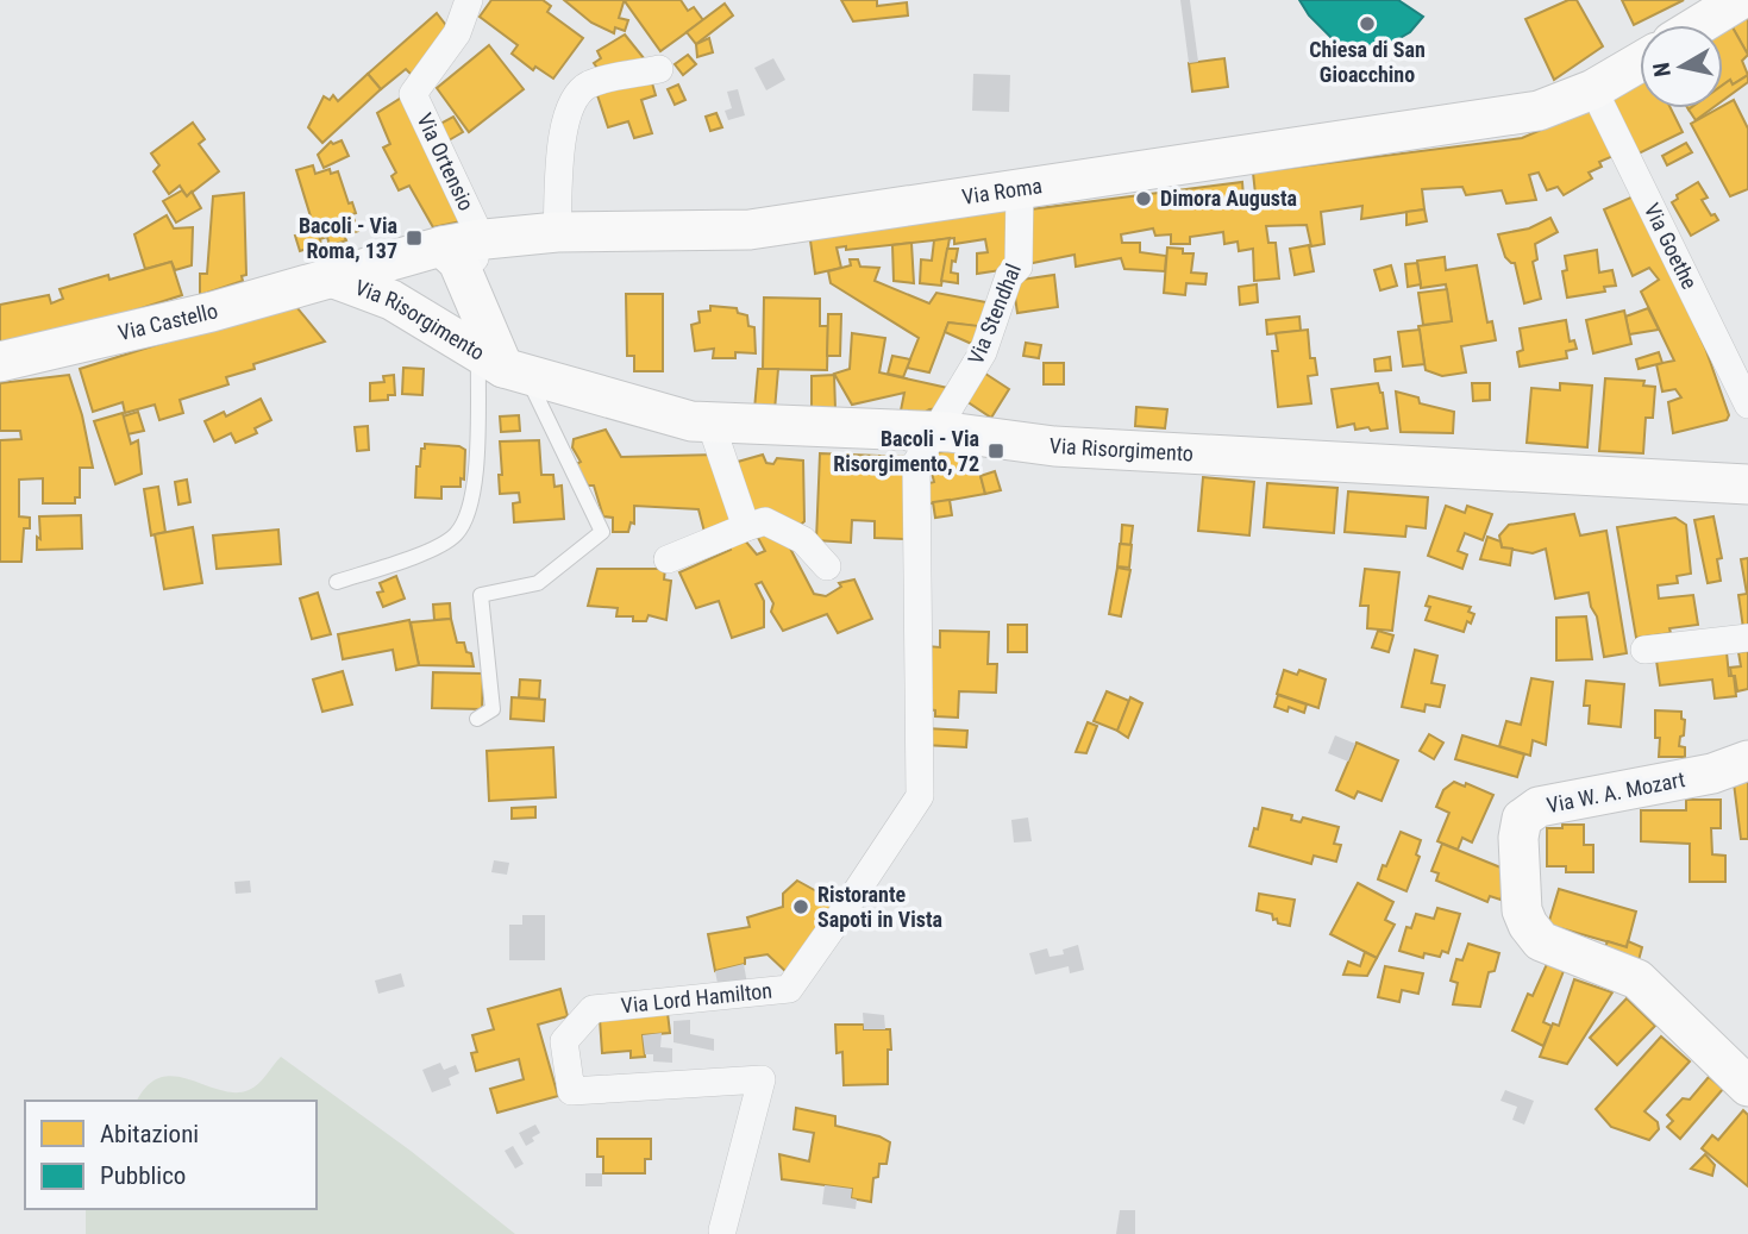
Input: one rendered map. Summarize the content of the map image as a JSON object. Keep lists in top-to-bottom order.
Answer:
{
  "streets": {
    "main road": [
      "Via Roma",
      "Via Castello",
      "Via Risorgimento",
      "Via W. A. Mozart"
    ],
    "street": [
      "Via Ortensio",
      "Via Goethe",
      "Via Stendhal",
      "Via Lord Hamilton"
    ]
  },
  "crossings": [
    ["Via Ortensio", "Via Roma"],
    ["Via Ortensio", "Via Risorgimento"],
    ["Via Roma", "Via Goethe"],
    ["Via Roma", "Via Stendhal"],
    ["Via Roma", "Via Castello"],
    ["Via Roma", "Via Risorgimento"],
    ["Via Stendhal", "Via Risorgimento"],
    ["Via Stendhal", "Via Lord Hamilton"],
    ["Via Castello", "Via Risorgimento"],
    ["Via Risorgimento", "Via Lord Hamilton"]
  ],
  "places": {
    "other": ["Chiesa di San Gioacchino", "Dimora Augusta", "Ristorante Sapoti in Vista"],
    "transit": ["Bacoli - Via Roma, 137", "Bacoli - Via Risorgimento, 72"]
  },
  "legend": ["Abitazioni", "Pubblico"],
  "north": "left"
}
